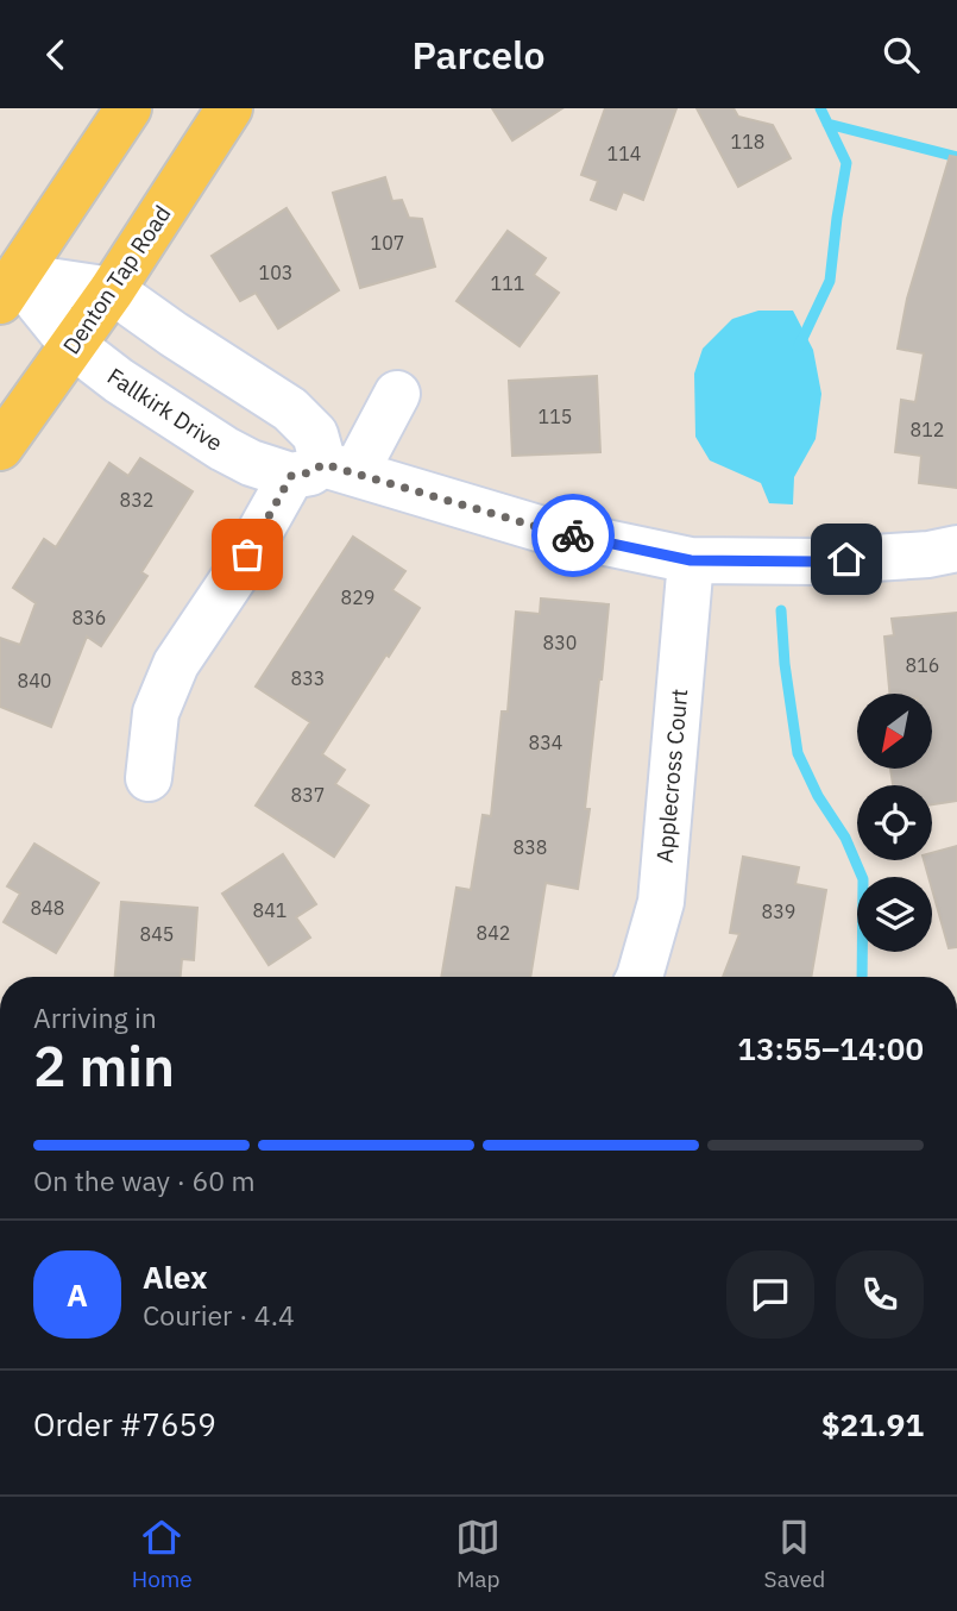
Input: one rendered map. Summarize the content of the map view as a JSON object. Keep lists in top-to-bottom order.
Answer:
{
  "streets": {
    "main road": ["Denton Tap Road"],
    "street": ["Fallkirk Drive", "Applecross Court"]
  },
  "crossings": [
    ["Denton Tap Road", "Fallkirk Drive"],
    ["Fallkirk Drive", "Applecross Court"]
  ],
  "house_numbers": [
    "118",
    "114",
    "107",
    "103",
    "111",
    "115",
    "812",
    "832",
    "829",
    "836",
    "830",
    "816",
    "833",
    "840",
    "834",
    "837",
    "838",
    "848",
    "841",
    "839",
    "842",
    "845"
  ],
  "north": "bottom left",
  "page": {
    "header": "Parcelo",
    "heading": ["2 min", "Arriving in", "13:55–14:00"],
    "panel": [
      "Alex",
      "Courier · 4.4",
      "Order #7659",
      "$21.91"
    ],
    "bar": "On the way · 60 m",
    "round": "A",
    "tabs": ["Home", "Map", "Saved"]
  }
}
